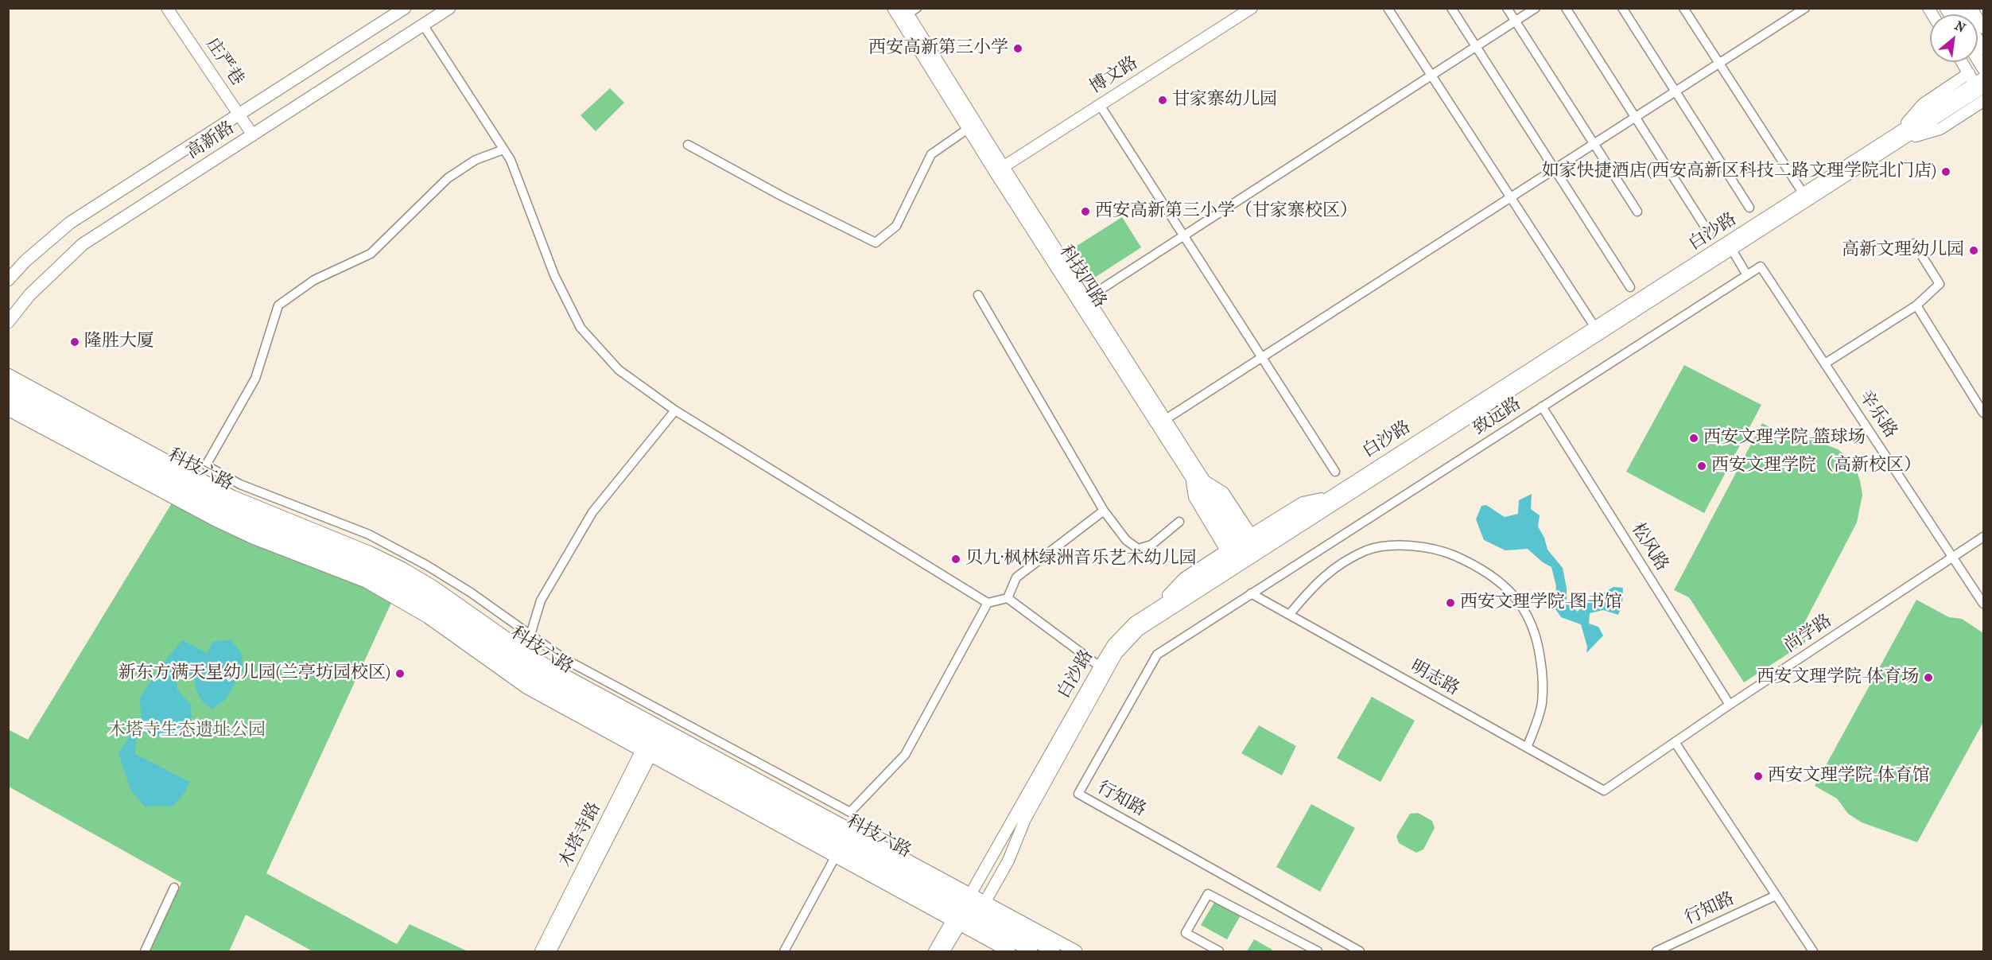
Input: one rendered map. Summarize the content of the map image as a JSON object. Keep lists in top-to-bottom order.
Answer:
{
  "streets": {
    "main road": ["高新路", "科技六路"],
    "street": [
      "庄严巷",
      "博文路",
      "白沙路",
      "科技四路",
      "辛乐路",
      "致远路",
      "松风路",
      "尚学路",
      "明志路",
      "行知路",
      "木塔寺路"
    ]
  },
  "crossings": [
    ["庄严巷", "高新路"],
    ["博文路", "科技四路"],
    ["白沙路", "科技四路"],
    ["白沙路", "科技六路"],
    ["辛乐路", "致远路"],
    ["辛乐路", "尚学路"],
    ["致远路", "松风路"],
    ["致远路", "明志路"],
    ["致远路", "行知路"],
    ["科技六路", "木塔寺路"],
    ["松风路", "尚学路"],
    ["尚学路", "明志路"],
    ["明志路", "行知路"]
  ],
  "parks": ["木塔寺生态遗址公园"],
  "places": [
    "西安高新第三小学",
    "甘家寨幼儿园",
    "如家快捷酒店(西安高新区科技二路文理学院北门店)",
    "西安高新第三小学（甘家寨校区）",
    "高新文理幼儿园",
    "隆胜大厦",
    "西安文理学院-篮球场",
    "西安文理学院（高新校区）",
    "贝九·枫林绿洲音乐艺术幼儿园",
    "西安文理学院-图书馆",
    "新东方满天星幼儿园(兰亭坊园校区)",
    "西安文理学院-体育场",
    "西安文理学院-体育馆"
  ],
  "north": "top right"
}
